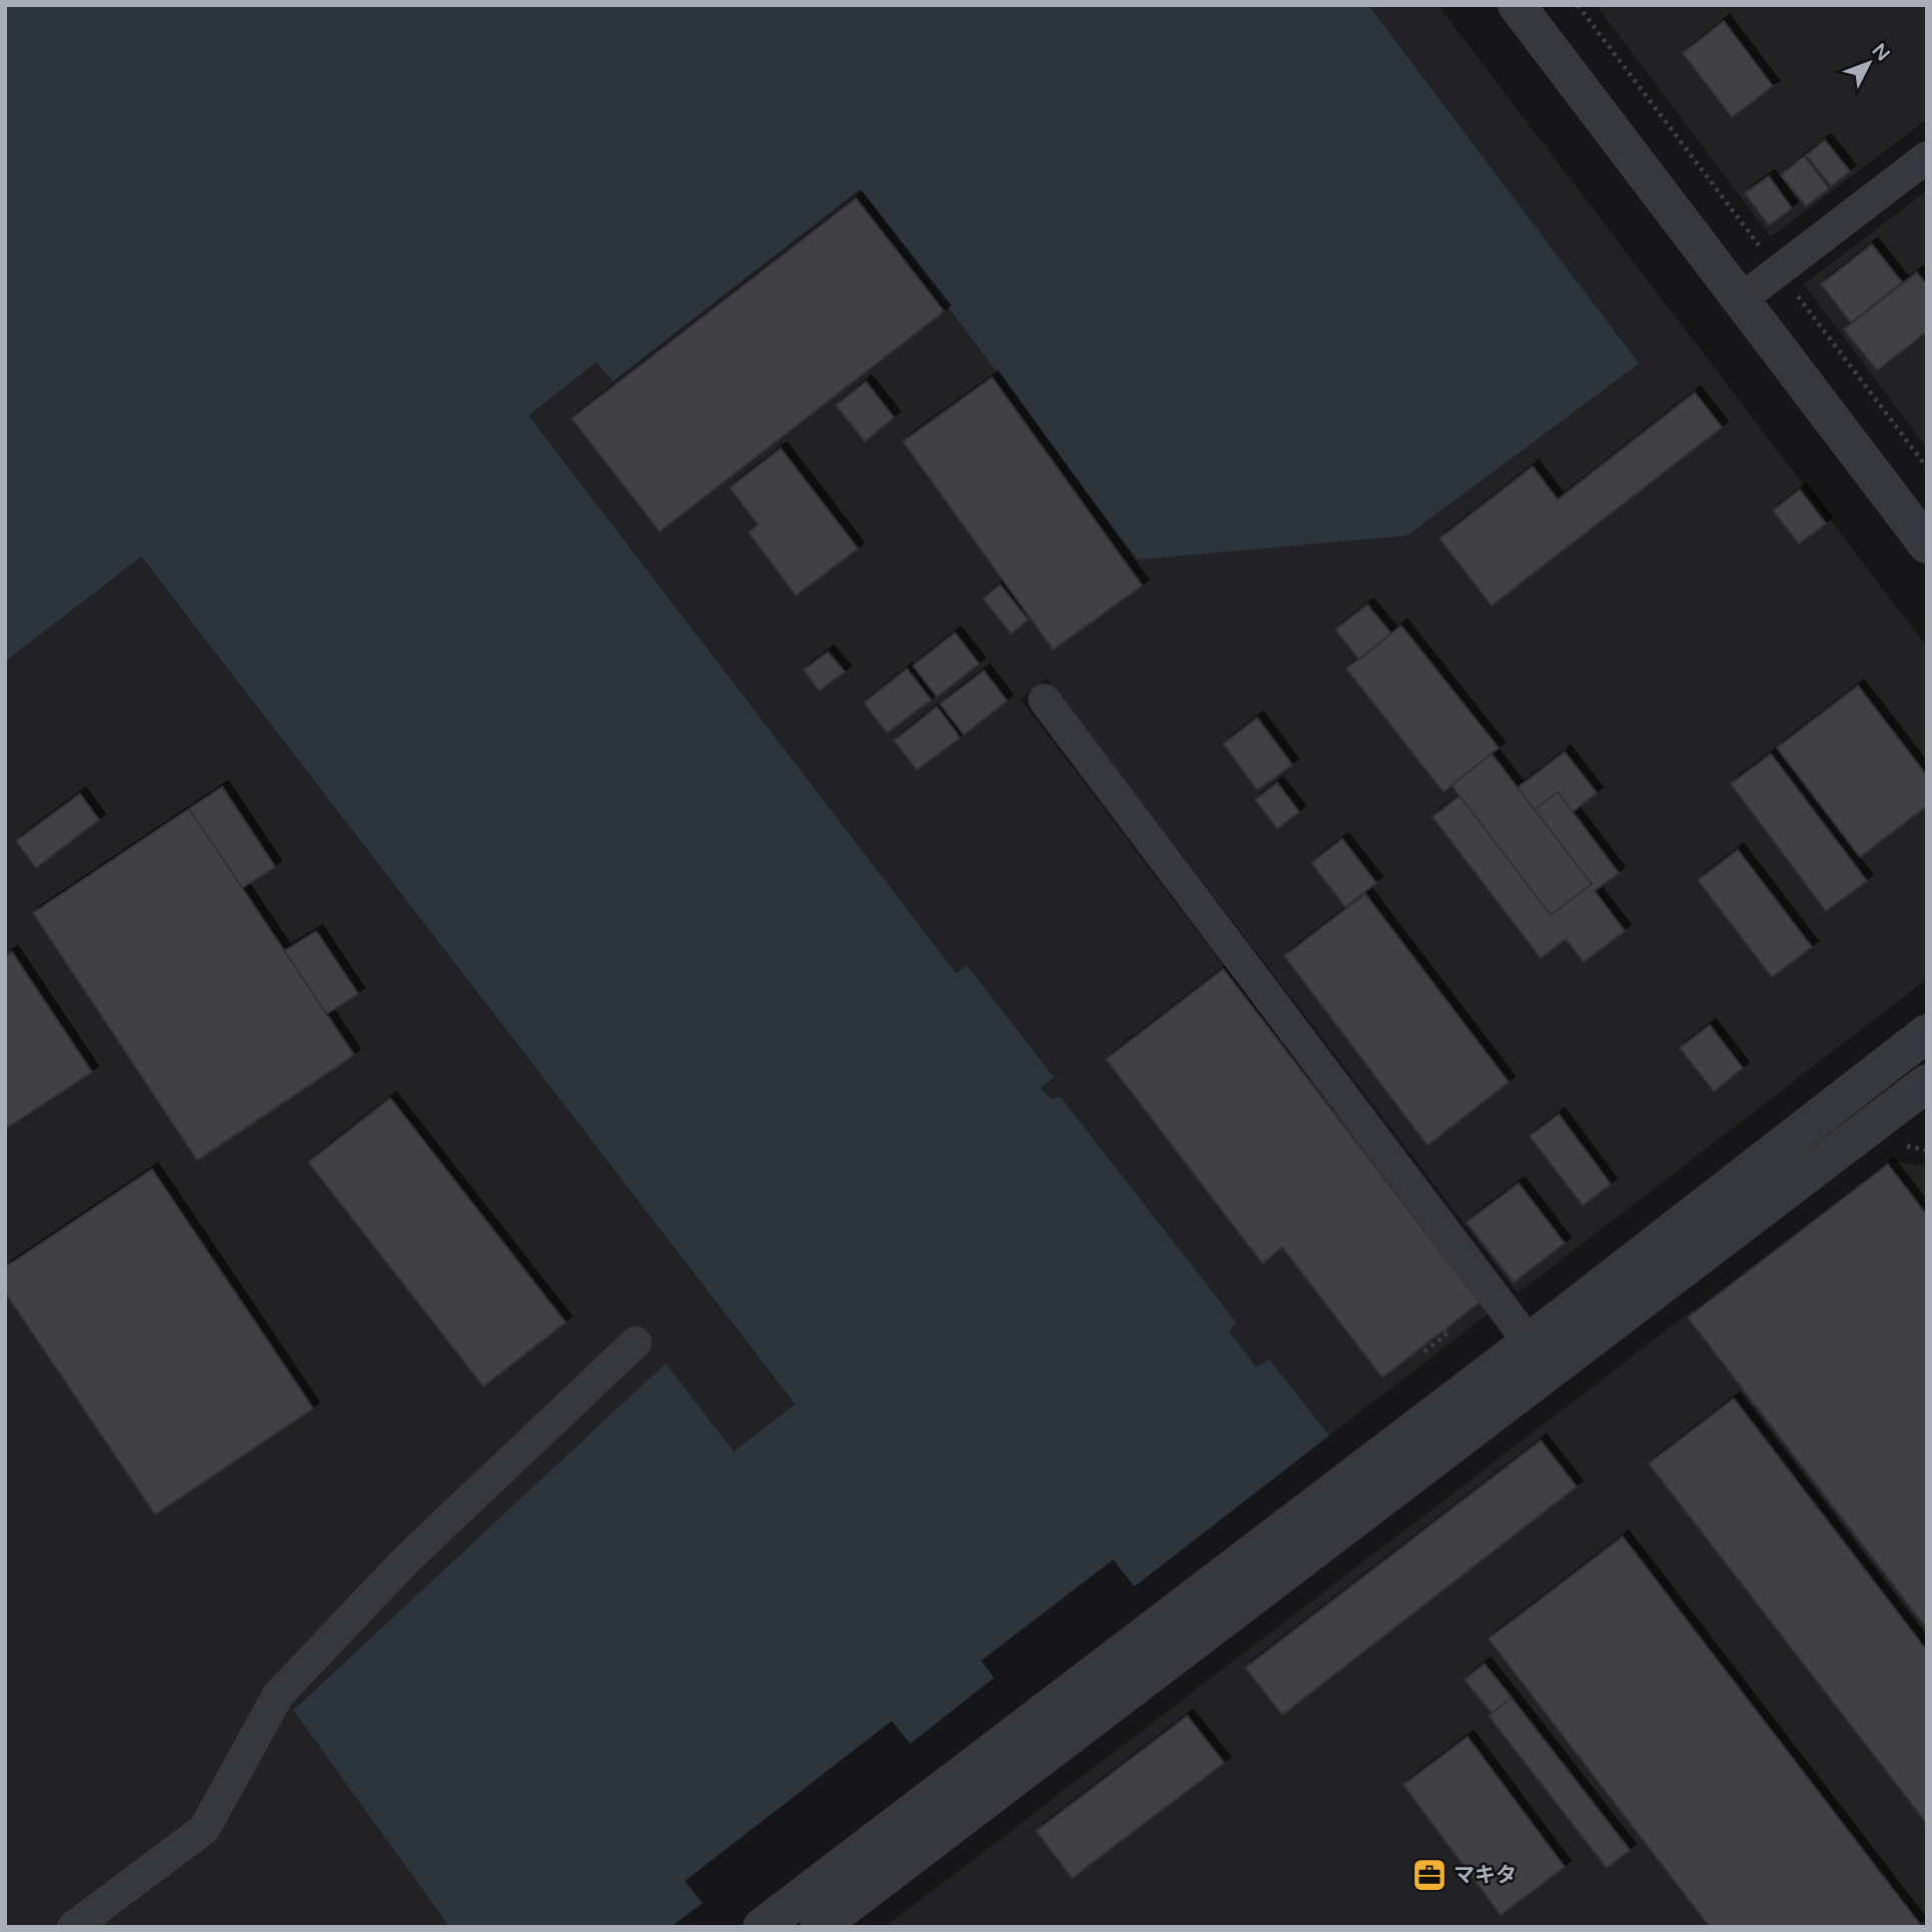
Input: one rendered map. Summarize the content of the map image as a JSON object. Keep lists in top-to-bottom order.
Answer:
{
  "places": {
    "office": ["マキタ"]
  },
  "north": "top right"
}
